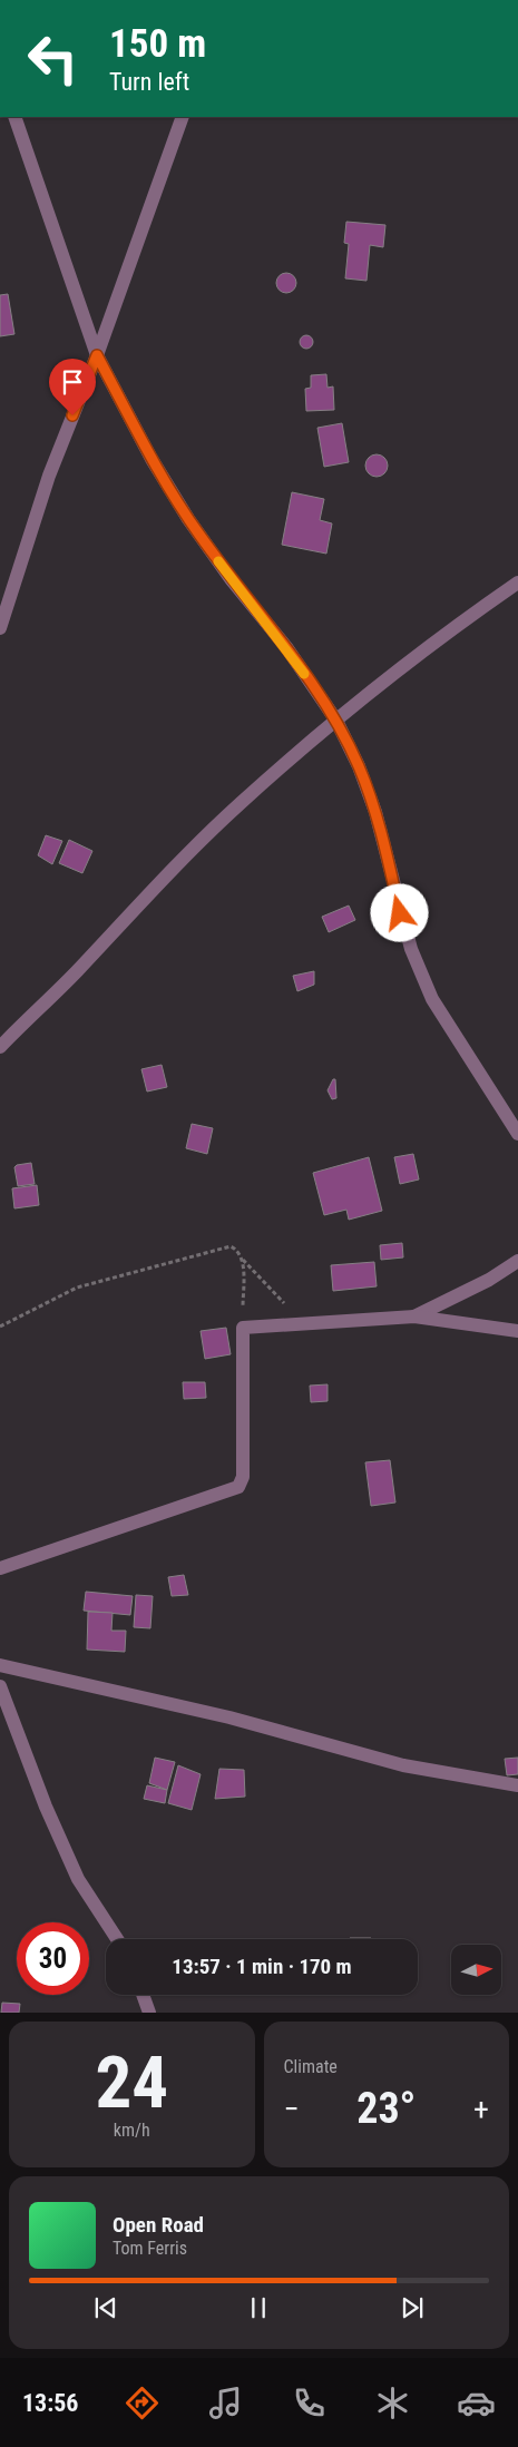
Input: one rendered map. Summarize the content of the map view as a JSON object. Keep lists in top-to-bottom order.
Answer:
{
  "north": "right",
  "page": {
    "turn": ["150 m", "Turn left"],
    "limit": "30",
    "trip": "13:57 · 1 min · 170 m",
    "tile": [
      ["24", "km/h"],
      "Climate"
    ],
    "heat": ["−", "23°", "+"],
    "song": ["Open Road", "Tom Ferris"],
    "tabs": "13:56"
  }
}
